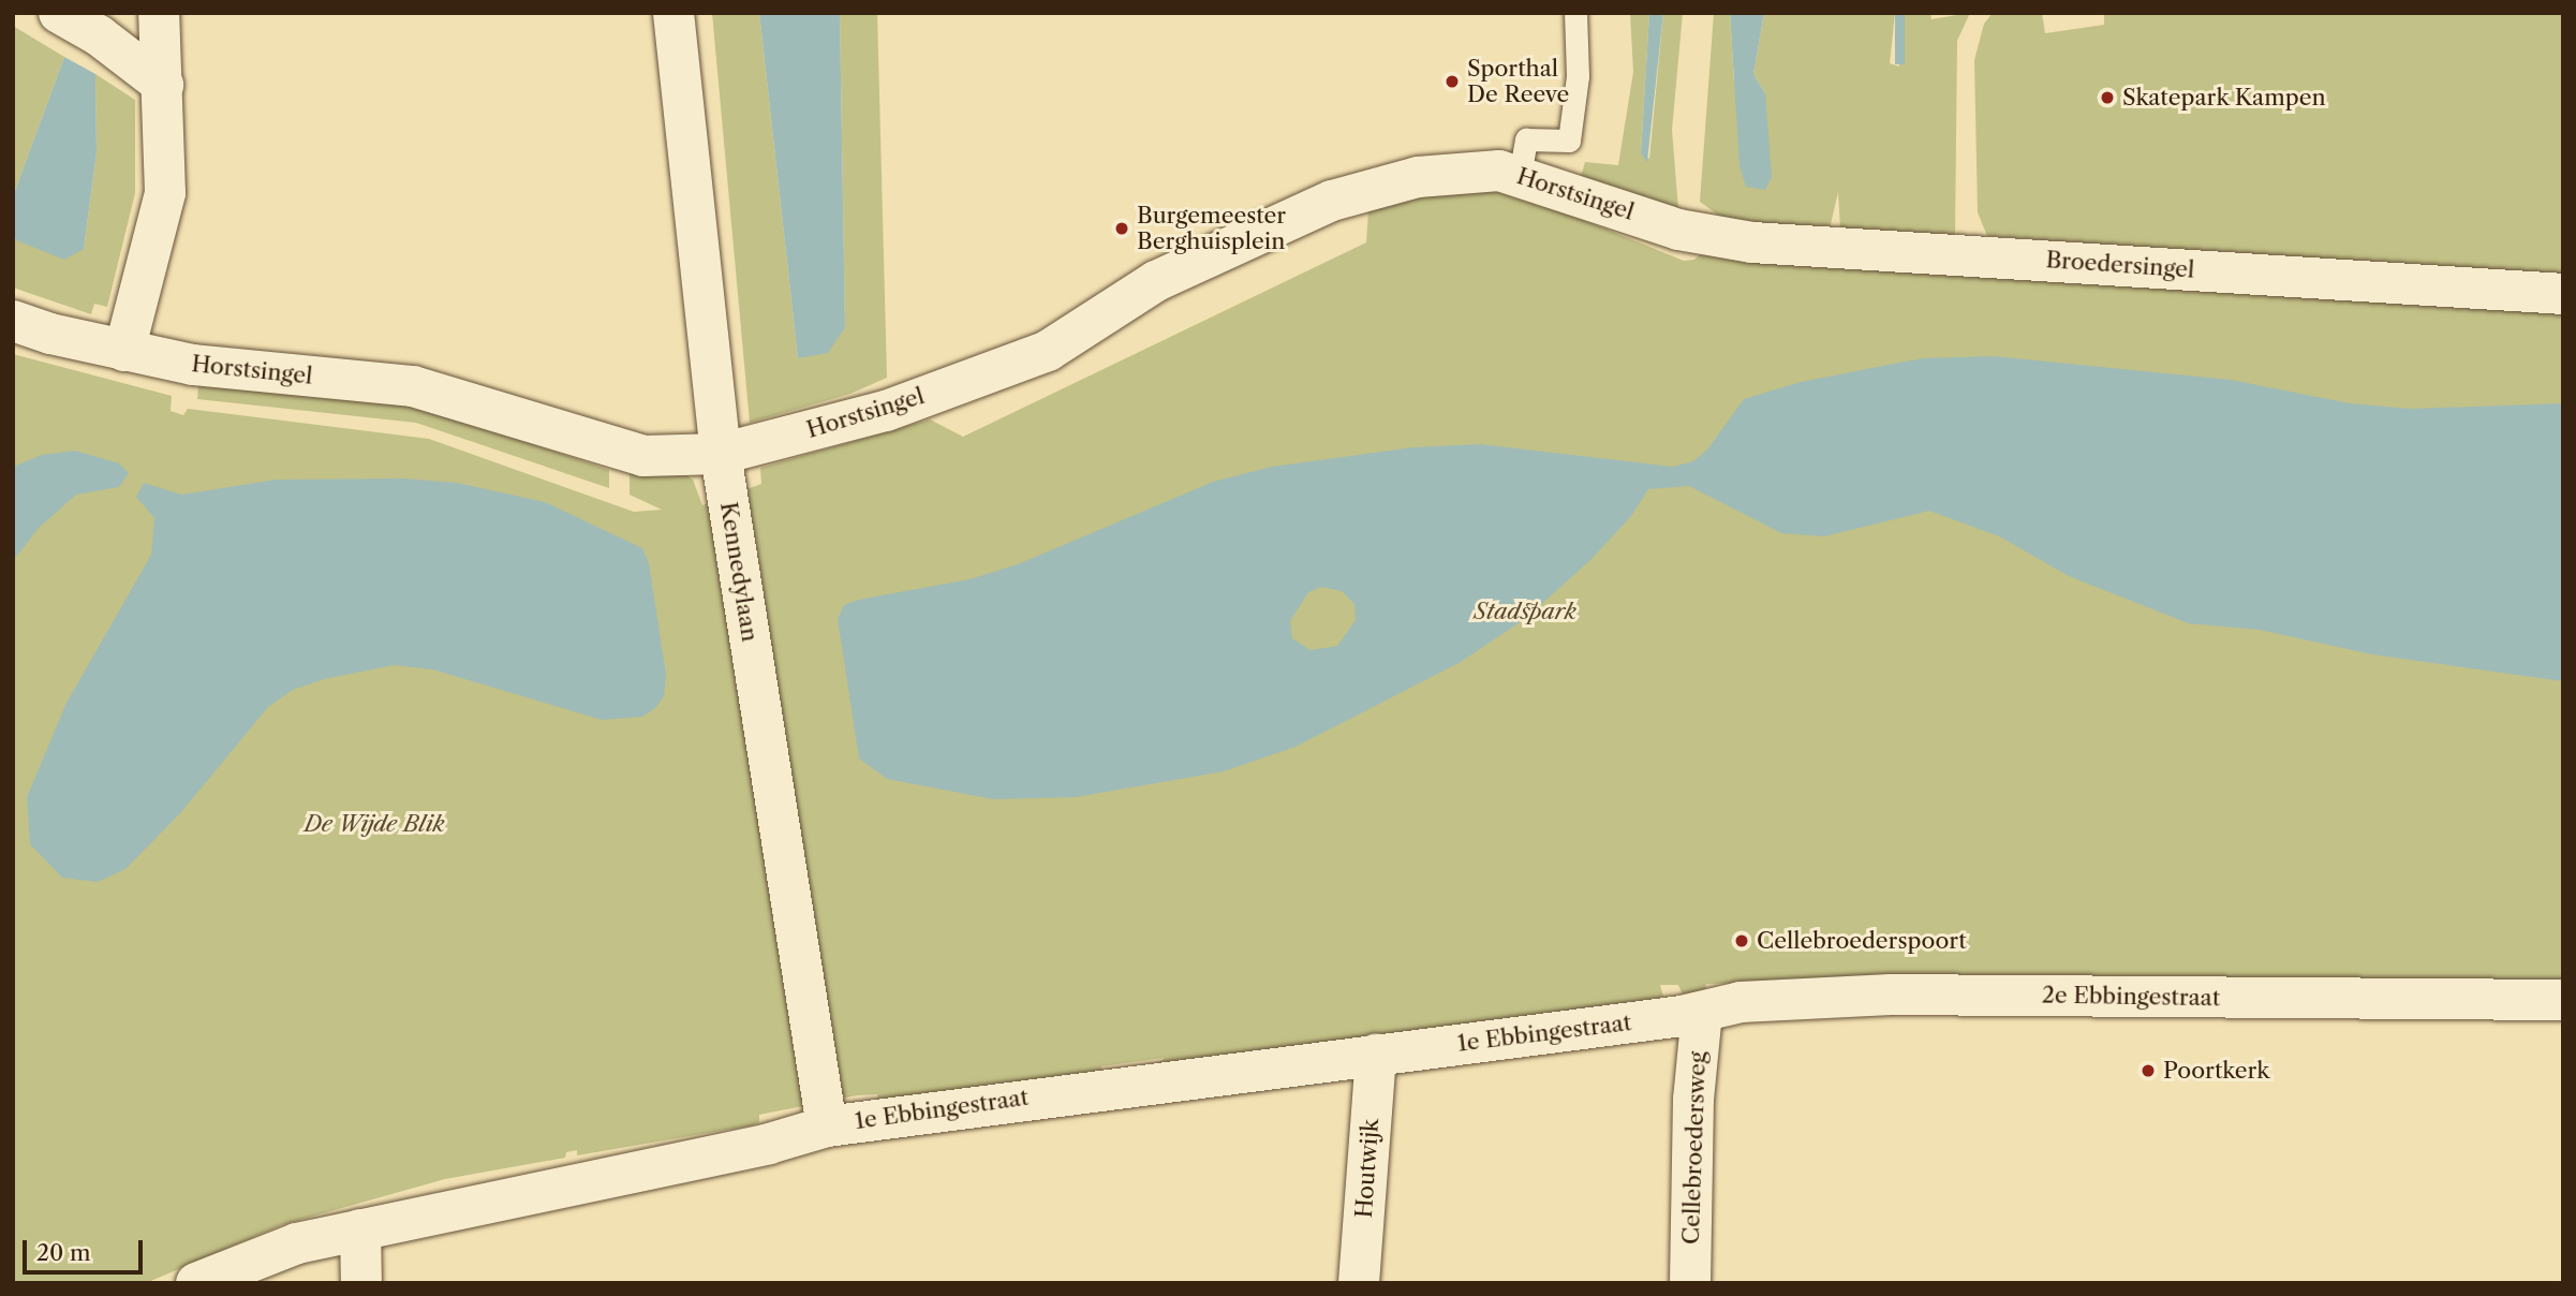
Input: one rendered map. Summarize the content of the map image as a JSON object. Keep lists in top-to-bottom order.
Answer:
{
  "streets": {
    "street": [
      "Horstsingel",
      "Broedersingel",
      "Kennedylaan",
      "2e Ebbingestraat",
      "1e Ebbingestraat",
      "Cellebroedersweg",
      "Houtwijk"
    ]
  },
  "crossings": [
    ["Horstsingel", "Broedersingel"],
    ["Horstsingel", "Kennedylaan"],
    ["Kennedylaan", "1e Ebbingestraat"],
    ["2e Ebbingestraat", "1e Ebbingestraat"],
    ["2e Ebbingestraat", "Cellebroedersweg"],
    ["1e Ebbingestraat", "Cellebroedersweg"],
    ["1e Ebbingestraat", "Houtwijk"]
  ],
  "parks": ["Stadspark", "De Wijde Blik"],
  "places": [
    "Sporthal De Reeve",
    "Skatepark Kampen",
    "Burgemeester Berghuisplein",
    "Cellebroederspoort",
    "Poortkerk"
  ],
  "scale_bar": "20 m"
}
